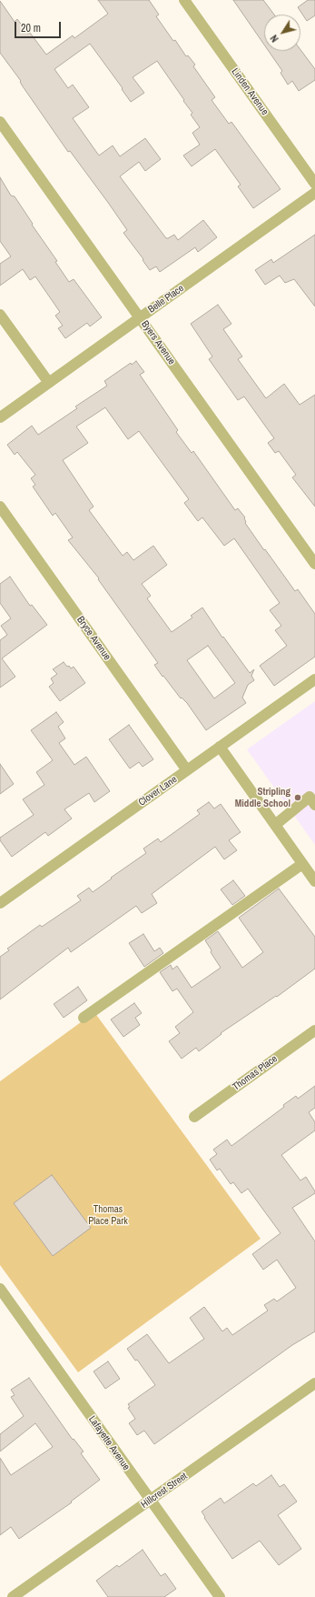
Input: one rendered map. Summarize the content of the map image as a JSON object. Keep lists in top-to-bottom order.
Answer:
{
  "streets": {
    "street": [
      "Linden Avenue",
      "Belle Place",
      "Byers Avenue",
      "Bryce Avenue",
      "Clover Lane",
      "Thomas Place",
      "Lafayette Avenue",
      "Hillcrest Street"
    ]
  },
  "crossings": [
    ["Belle Place", "Byers Avenue"],
    ["Bryce Avenue", "Clover Lane"],
    ["Lafayette Avenue", "Hillcrest Street"]
  ],
  "parks": ["Thomas Place Park"],
  "places": ["Stripling Middle School"],
  "scale_bar": "20 m",
  "north": "bottom left"
}
